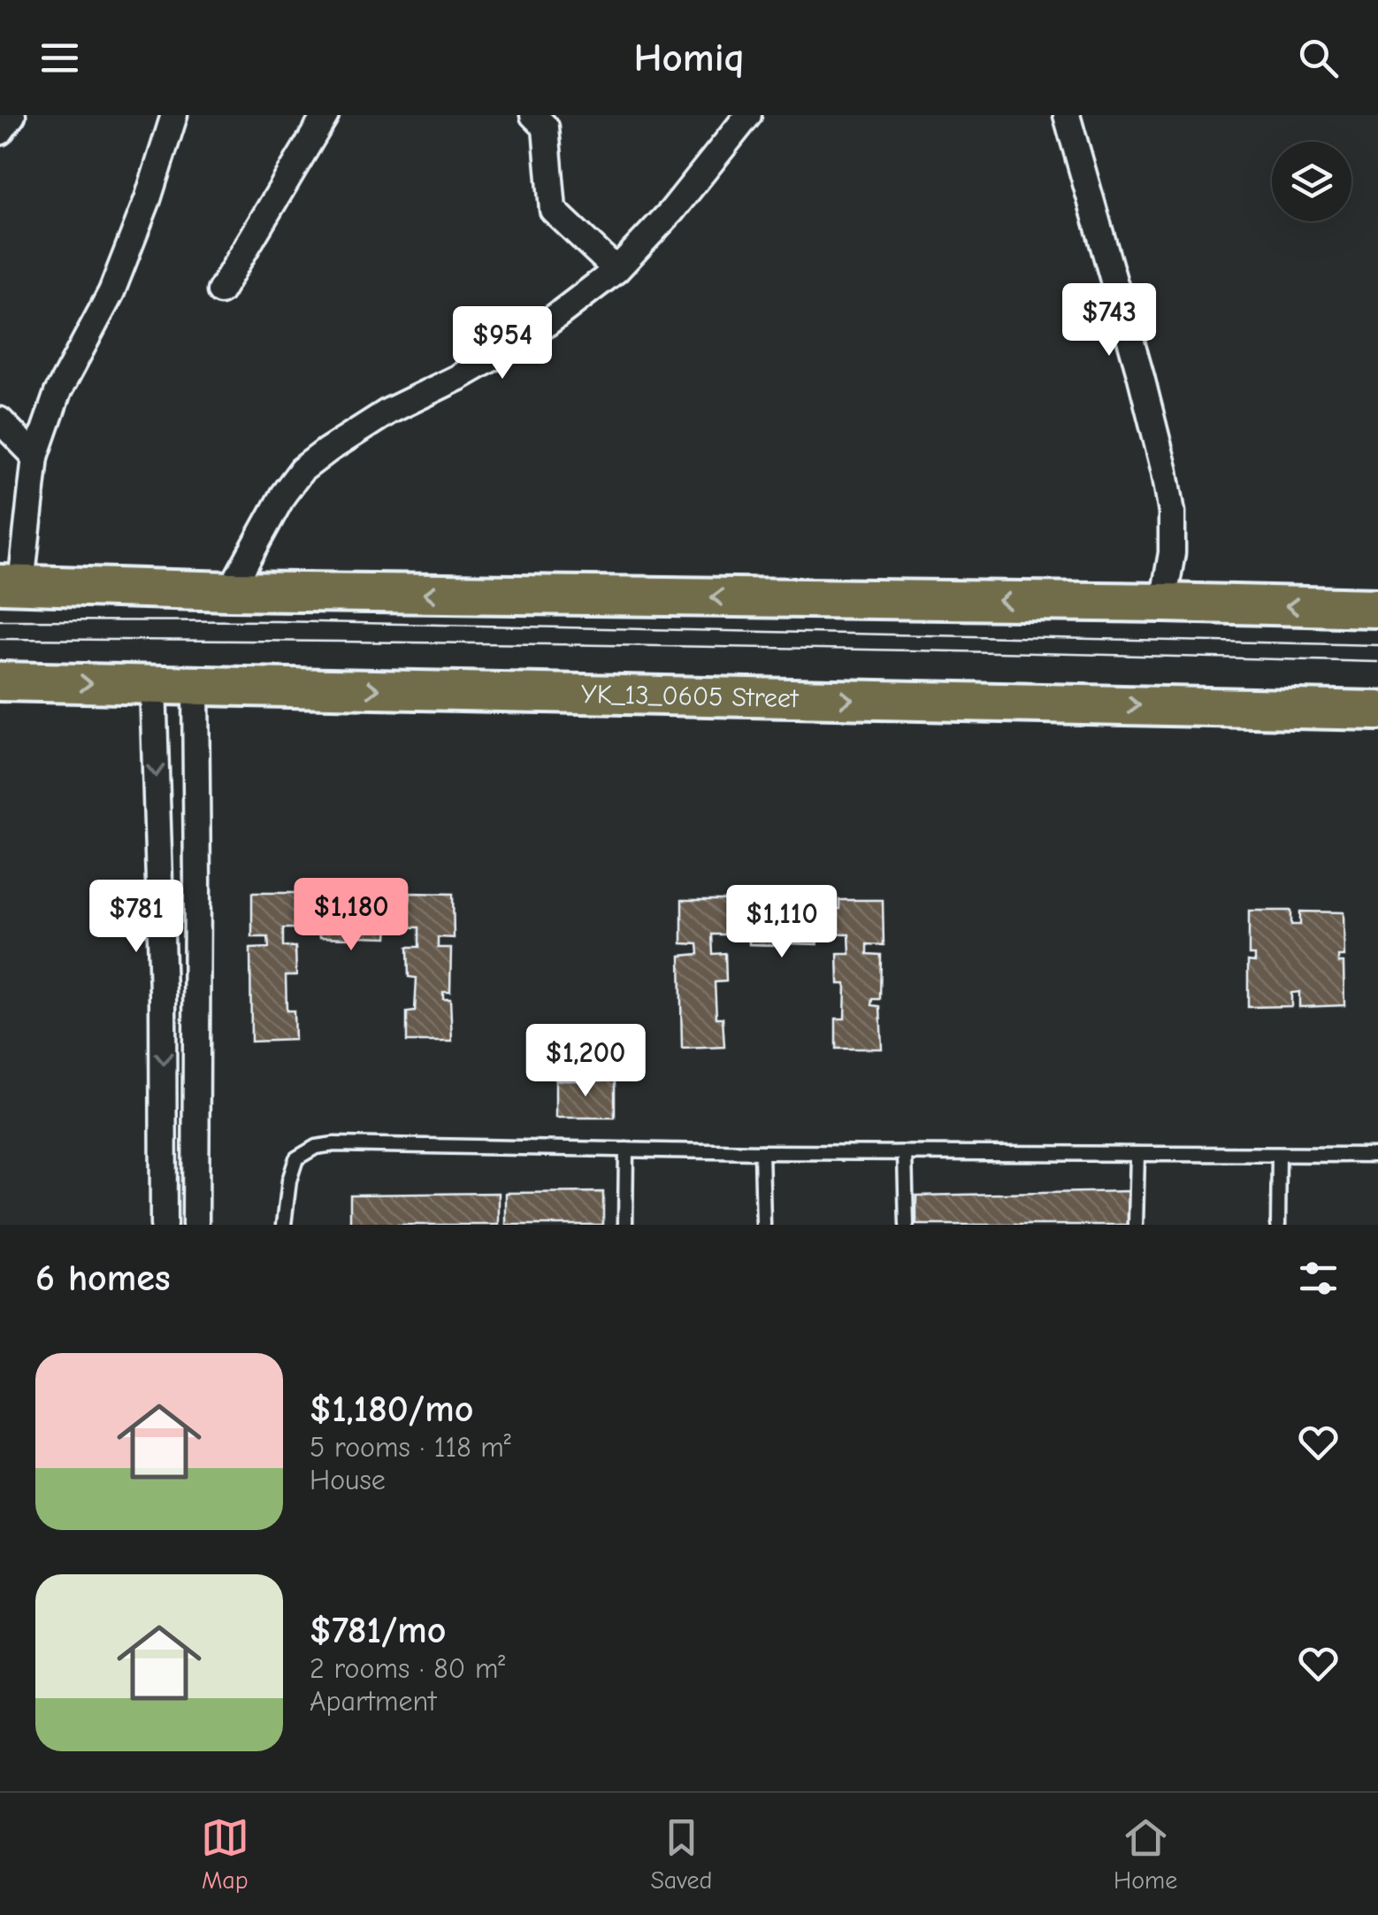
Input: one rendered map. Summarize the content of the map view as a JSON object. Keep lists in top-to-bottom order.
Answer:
{
  "streets": {
    "main road": ["YK_13_0605 Street"]
  },
  "page": {
    "header": "Homiq",
    "price": [
      "$743",
      "$954",
      "$1,180",
      "$781",
      "$1,110",
      "$1,200"
    ],
    "heading": "6 homes",
    "list": [
      {
        "name": "$1,180/mo",
        "note": "5 rooms · 118 m² · House"
      },
      {
        "name": "$781/mo",
        "note": "2 rooms · 80 m² · Apartment"
      }
    ],
    "tabs": ["Map", "Saved", "Home"]
  }
}
